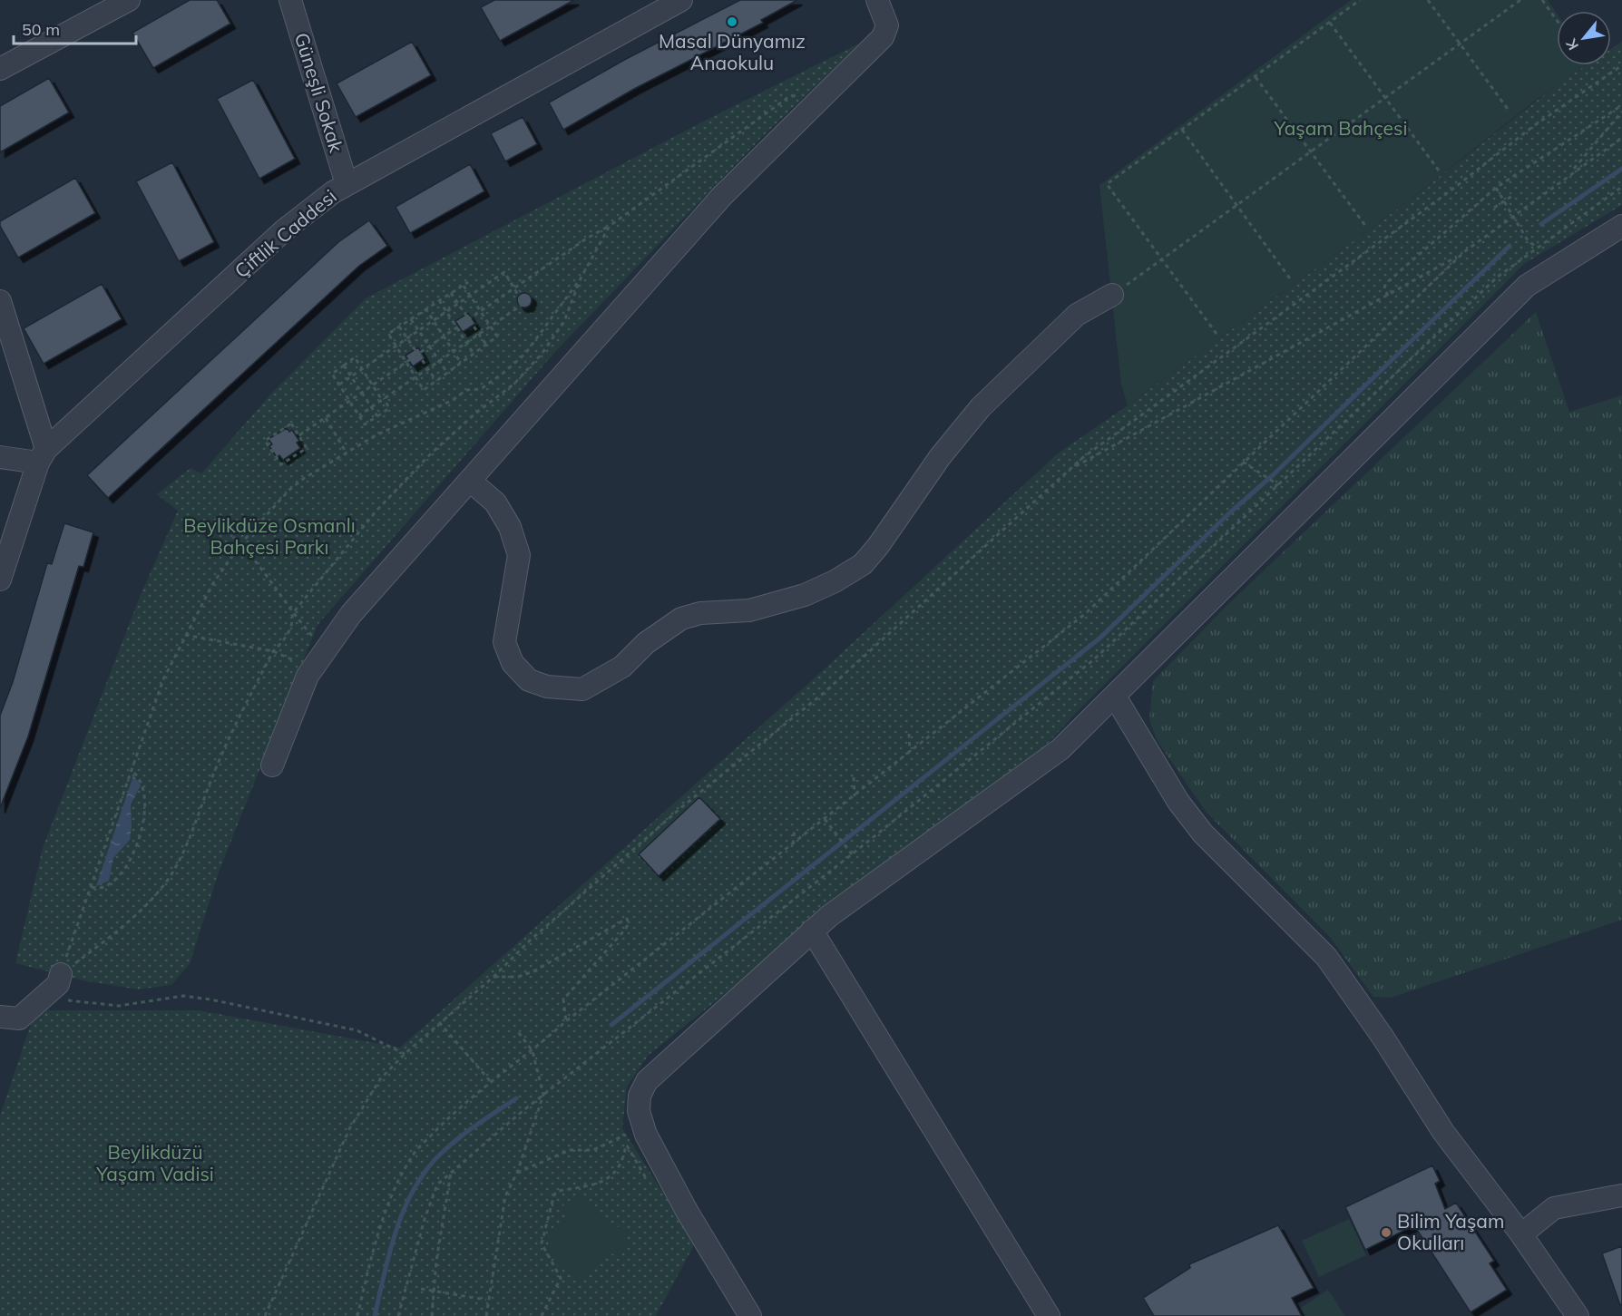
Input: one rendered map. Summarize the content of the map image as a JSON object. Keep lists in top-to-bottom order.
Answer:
{
  "streets": {
    "street": ["Güneşli Sokak", "Çiftlik Caddesi"]
  },
  "crossings": [
    ["Güneşli Sokak", "Çiftlik Caddesi"]
  ],
  "parks": ["Yaşam Bahçesi", "Beylikdüze Osmanlı Bahçesi Parkı", "Beylikdüzü Yaşam Vadisi"],
  "places": ["Masal Dünyamız Anaokulu", "Bilim Yaşam Okulları"],
  "scale_bar": "50 m",
  "north": "bottom left"
}
